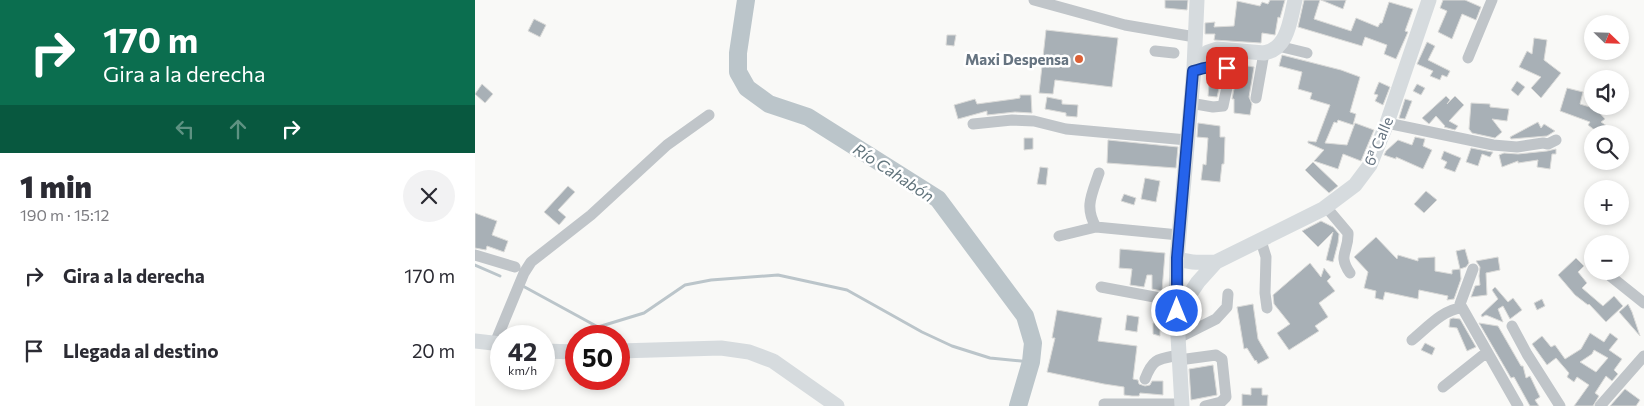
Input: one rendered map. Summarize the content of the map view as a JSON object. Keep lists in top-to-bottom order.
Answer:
{
  "streets": {
    "main road": ["6ª Calle"]
  },
  "water": ["Río Cahabón"],
  "places": ["Maxi Despensa"],
  "north": "bottom right",
  "page": {
    "turn": ["170 m", "Gira a la derecha"],
    "map_buttons": ["+", "−"],
    "heading": ["1 min", "190 m · 15:12"],
    "list": [
      {
        "name": "Gira a la derecha",
        "value": "170 m"
      },
      {
        "name": "Llegada al destino",
        "value": "20 m"
      }
    ],
    "speed": "42 km/h",
    "limit": "50"
  }
}
